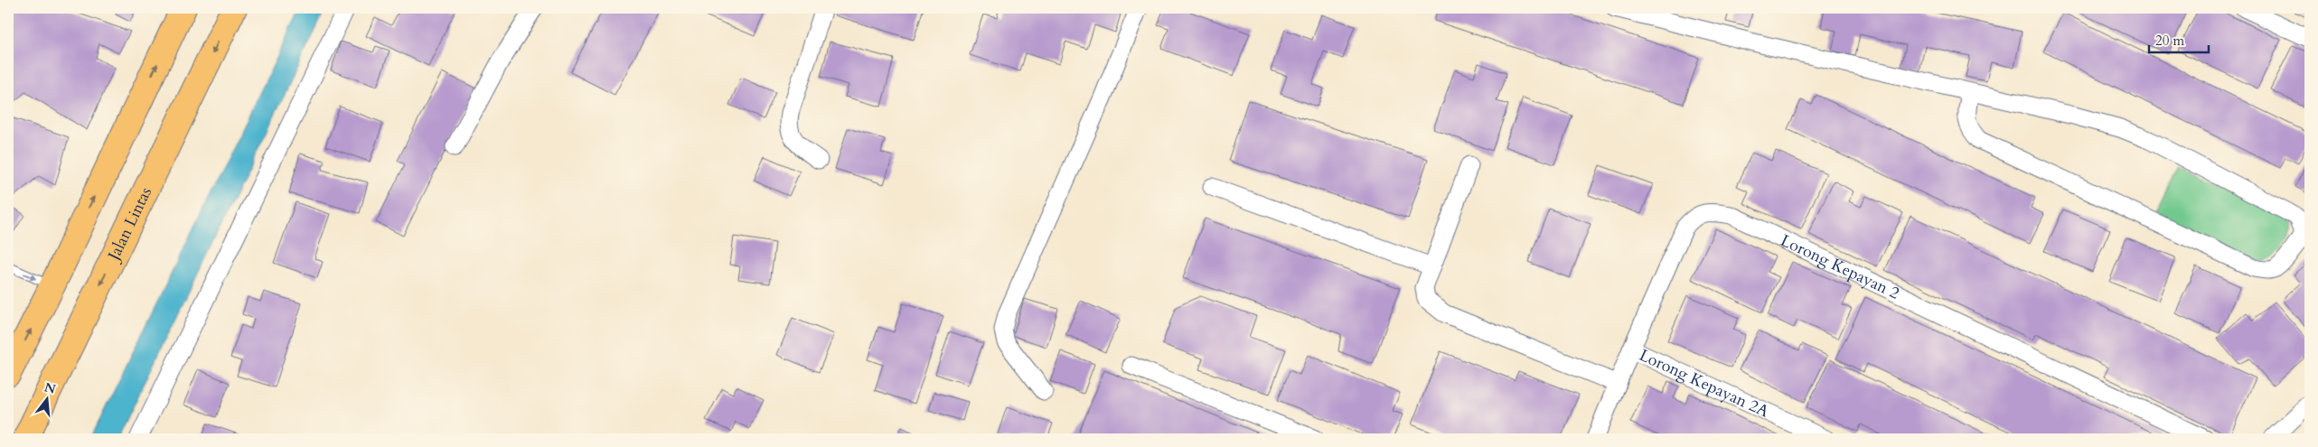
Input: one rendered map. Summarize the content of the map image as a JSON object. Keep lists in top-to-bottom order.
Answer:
{
  "streets": {
    "highway": ["Jalan Lintas"],
    "street": ["Lorong Kepayan 2", "Lorong Kepayan 2A"]
  },
  "crossings": [
    ["Lorong Kepayan 2", "Lorong Kepayan 2A"]
  ],
  "scale_bar": "20 m",
  "north": "top"
}
